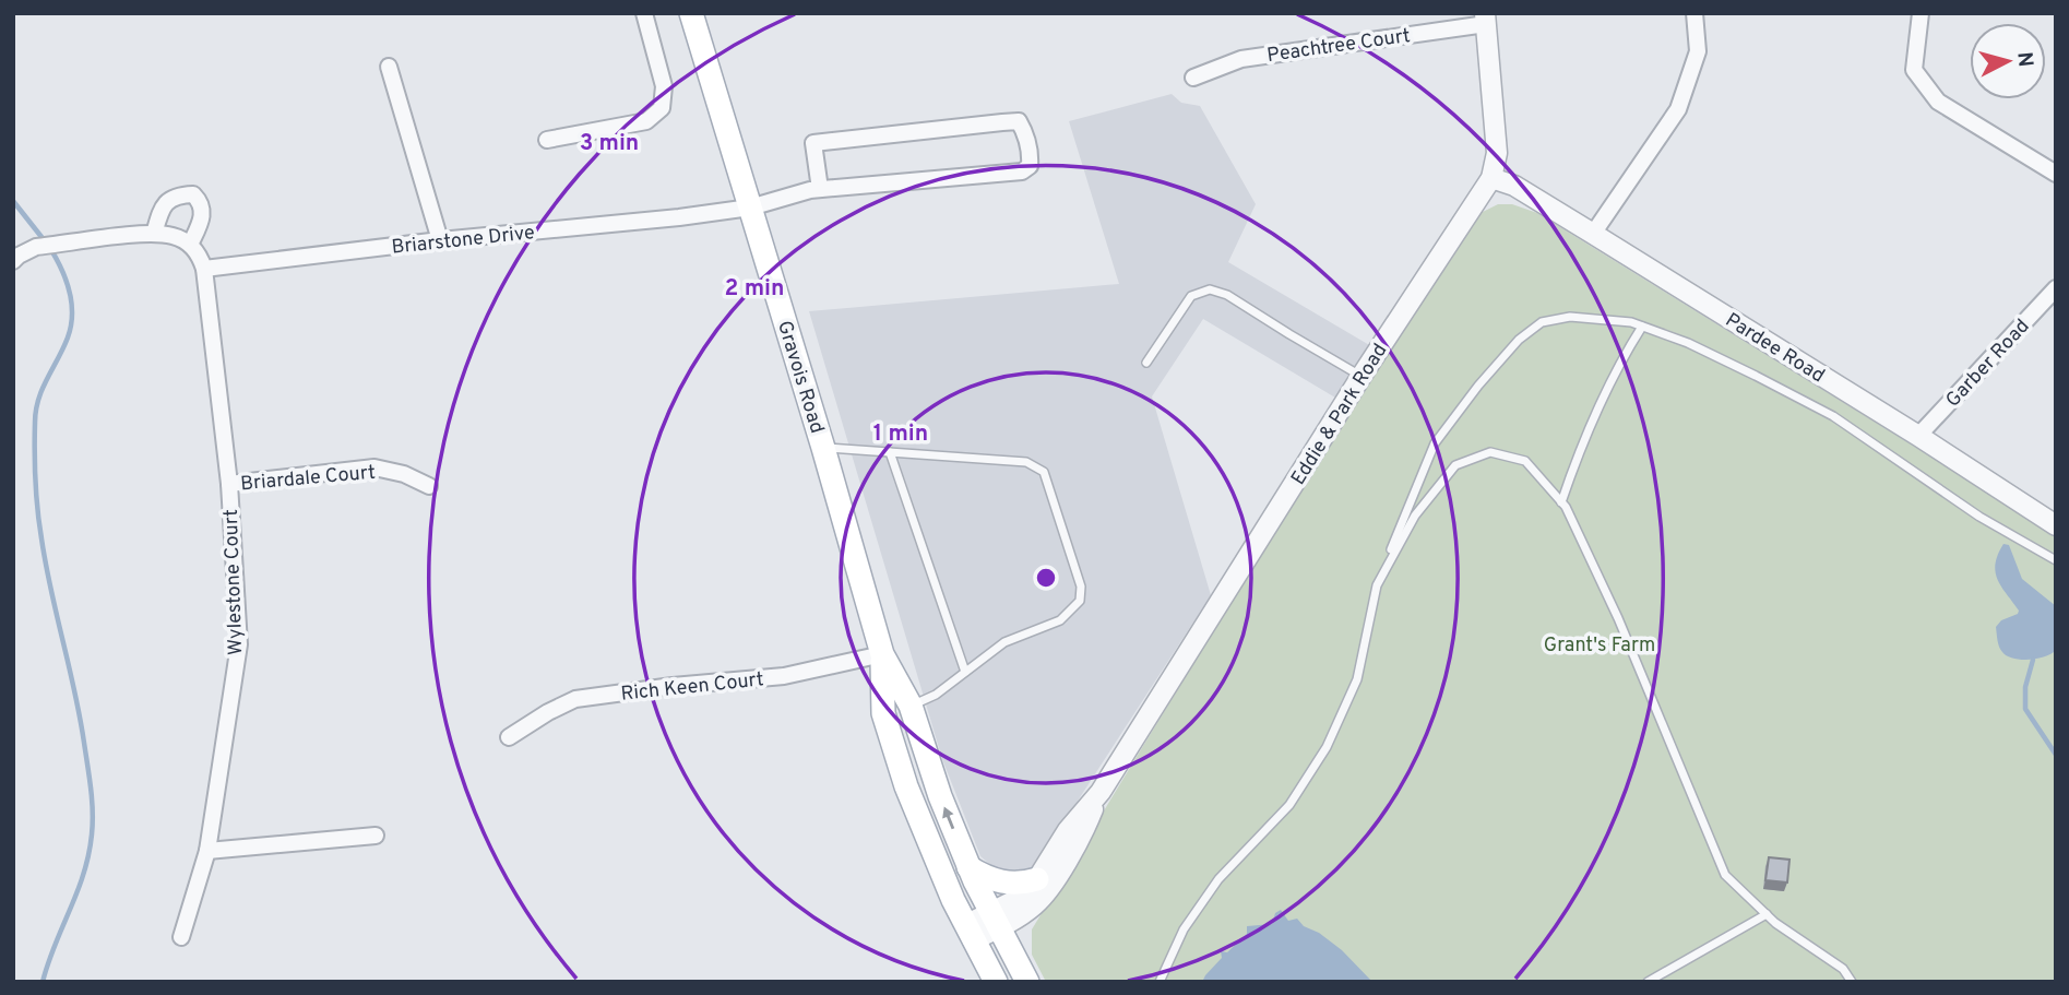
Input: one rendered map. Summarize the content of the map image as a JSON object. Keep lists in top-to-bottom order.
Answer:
{
  "streets": {
    "main road": ["Gravois Road"],
    "street": [
      "Peachtree Court",
      "Briarstone Drive",
      "Pardee Road",
      "Garber Road",
      "Eddie & Park Road",
      "Briardale Court",
      "Wylestone Court",
      "Rich Keen Court"
    ]
  },
  "crossings": [
    ["Peachtree Court", "Eddie & Park Road"],
    ["Briarstone Drive", "Gravois Road"],
    ["Briarstone Drive", "Wylestone Court"],
    ["Pardee Road", "Garber Road"],
    ["Pardee Road", "Eddie & Park Road"],
    ["Gravois Road", "Eddie & Park Road"],
    ["Gravois Road", "Rich Keen Court"],
    ["Briardale Court", "Wylestone Court"]
  ],
  "parks": ["Grant's Farm"],
  "north": "right",
  "rings": ["3 min", "2 min", "1 min"]
}
